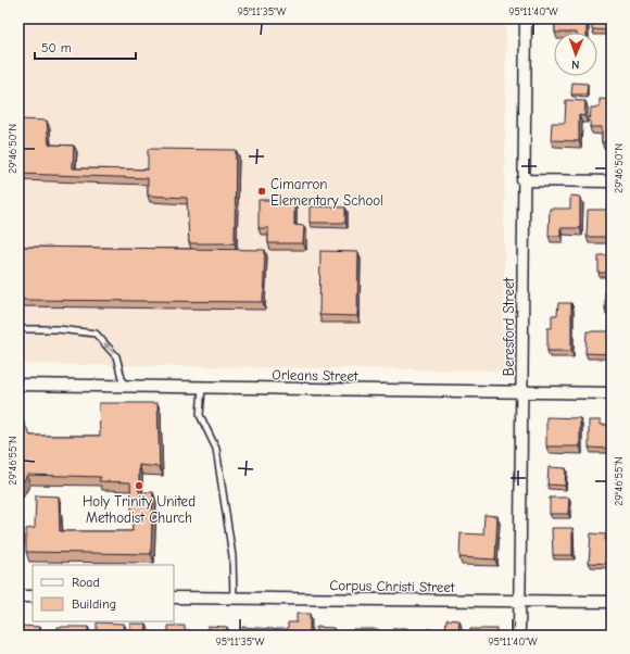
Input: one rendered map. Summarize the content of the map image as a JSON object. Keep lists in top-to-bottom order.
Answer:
{
  "streets": {
    "street": ["Beresford Street", "Orleans Street", "Corpus Christi Street"]
  },
  "crossings": [
    ["Beresford Street", "Orleans Street"],
    ["Beresford Street", "Corpus Christi Street"]
  ],
  "places": ["Cimarron Elementary School", "Holy Trinity United Methodist Church"],
  "legend": ["Road", "Building"],
  "scale_bar": "50 m",
  "north": "bottom",
  "coordinates": [
    "95°11'35\"W",
    "95°11'40\"W",
    "29°46'50\"N",
    "29°46'55\"N"
  ]
}
